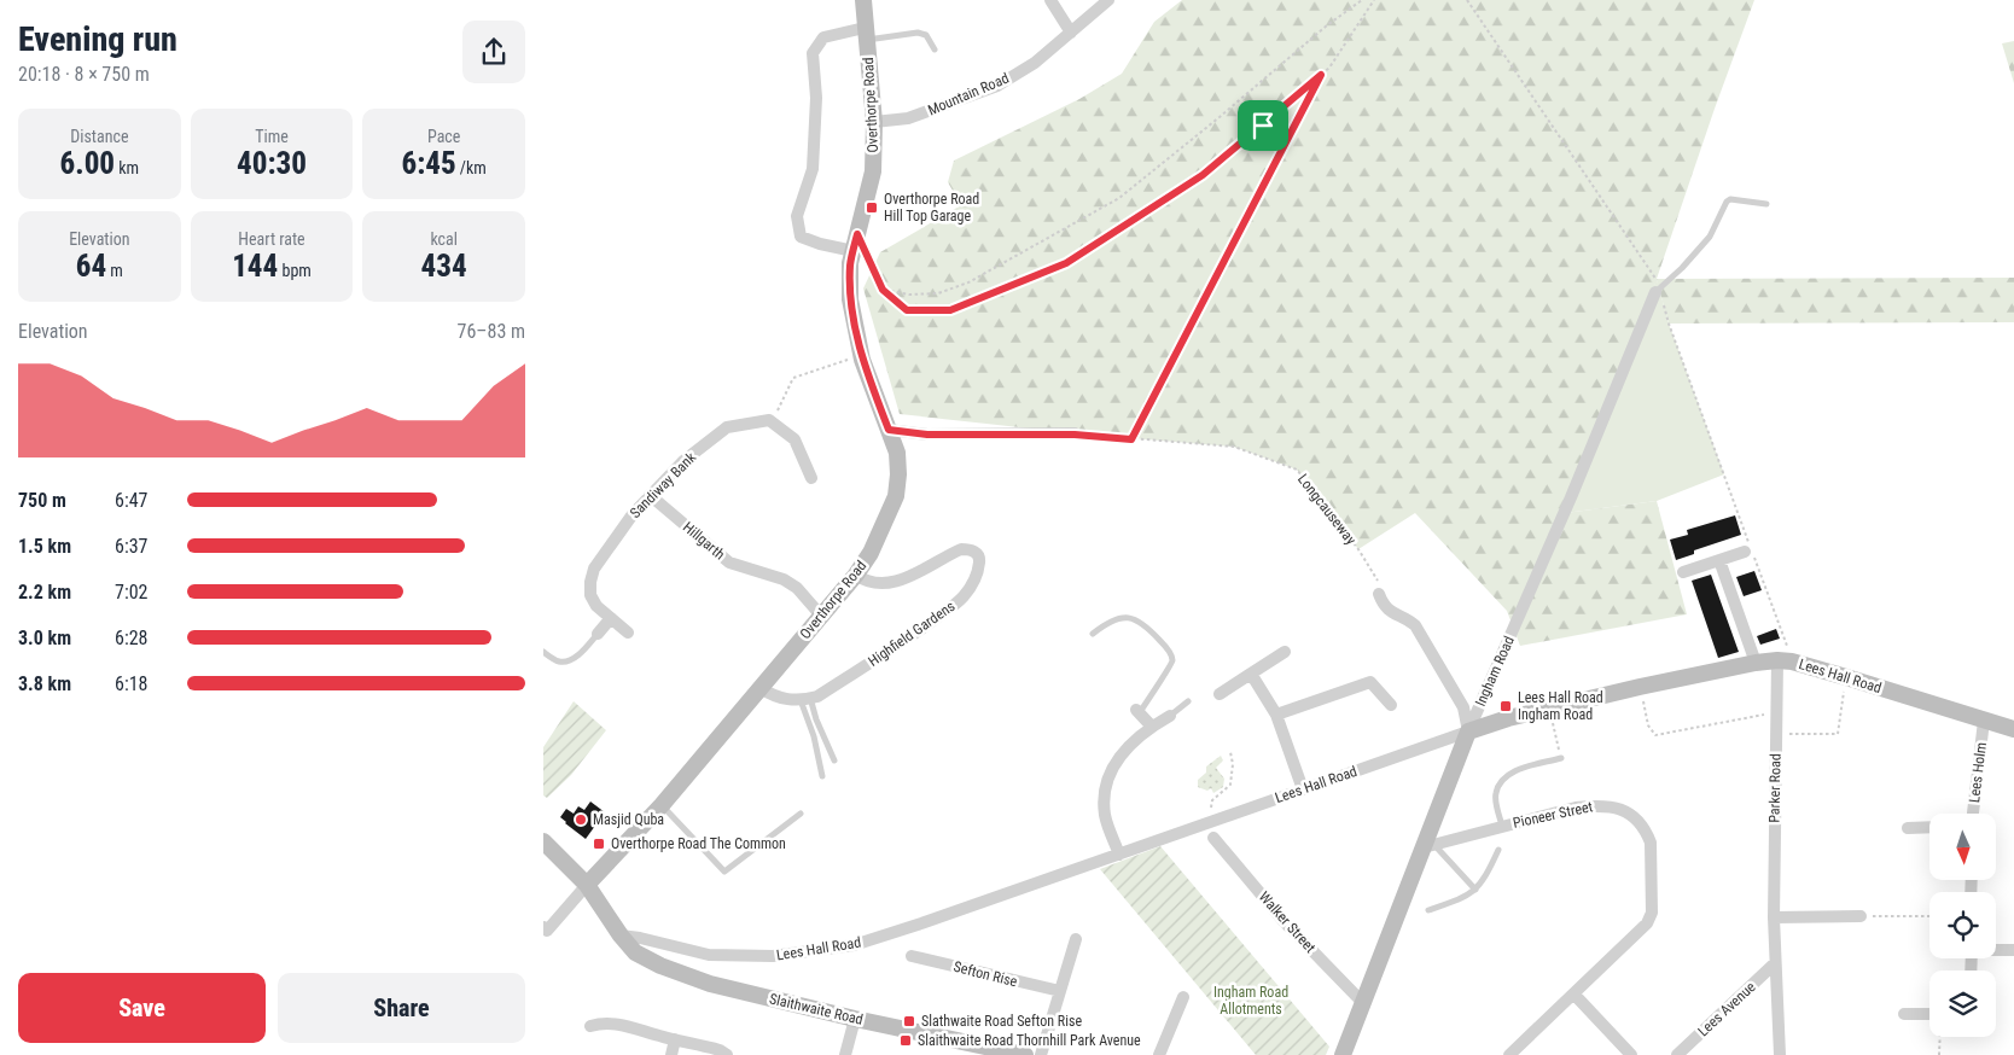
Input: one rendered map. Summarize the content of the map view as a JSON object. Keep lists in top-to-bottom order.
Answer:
{
  "streets": {
    "street": [
      "Mountain Road",
      "Overthorpe Road",
      "Sandiway Bank",
      "Hillgarth",
      "Highfield Gardens",
      "Ingham Road",
      "Lees Hall Road",
      "Lees Holm",
      "Parker Road",
      "Pioneer Street",
      "Walker Street",
      "Sefton Rise",
      "Slaithwaite Road",
      "Lees Avenue"
    ],
    "path": ["Longcauseway"]
  },
  "crossings": [
    ["Mountain Road", "Overthorpe Road"],
    ["Overthorpe Road", "Hillgarth"],
    ["Overthorpe Road", "Highfield Gardens"],
    ["Overthorpe Road", "Slaithwaite Road"],
    ["Sandiway Bank", "Hillgarth"],
    ["Ingham Road", "Lees Hall Road"],
    ["Ingham Road", "Pioneer Street"],
    ["Ingham Road", "Walker Street"],
    ["Lees Hall Road", "Lees Holm"],
    ["Lees Hall Road", "Parker Road"],
    ["Lees Hall Road", "Slaithwaite Road"],
    ["Parker Road", "Lees Avenue"]
  ],
  "parks": ["Ingham Road Allotments"],
  "places": {
    "transit": [
      "Overthorpe Road Hill Top Garage",
      "Lees Hall Road Ingham Road",
      "Overthorpe Road The Common",
      "Slathwaite Road Sefton Rise",
      "Slaithwaite Road Thornhill Park Avenue"
    ],
    "other": ["Masjid Quba"]
  },
  "north": "bottom",
  "page": {
    "heading": ["Evening run", "20:18 · 8 × 750 m"],
    "stats": [
      ["Distance", "6.00 km"],
      ["Time", "40:30"],
      ["Pace", "6:45 /km"],
      ["Elevation", "64 m"],
      ["Heart rate", "144 bpm"],
      ["kcal", "434"]
    ],
    "chart": ["Elevation", "76–83 m"],
    "list": [
      {
        "name": "750 m",
        "note": "6:47"
      },
      {
        "name": "1.5 km",
        "note": "6:37"
      },
      {
        "name": "2.2 km",
        "note": "7:02"
      },
      {
        "name": "3.0 km",
        "note": "6:28"
      },
      {
        "name": "3.8 km",
        "note": "6:18"
      }
    ],
    "buttons": ["Save", "Share"]
  }
}
